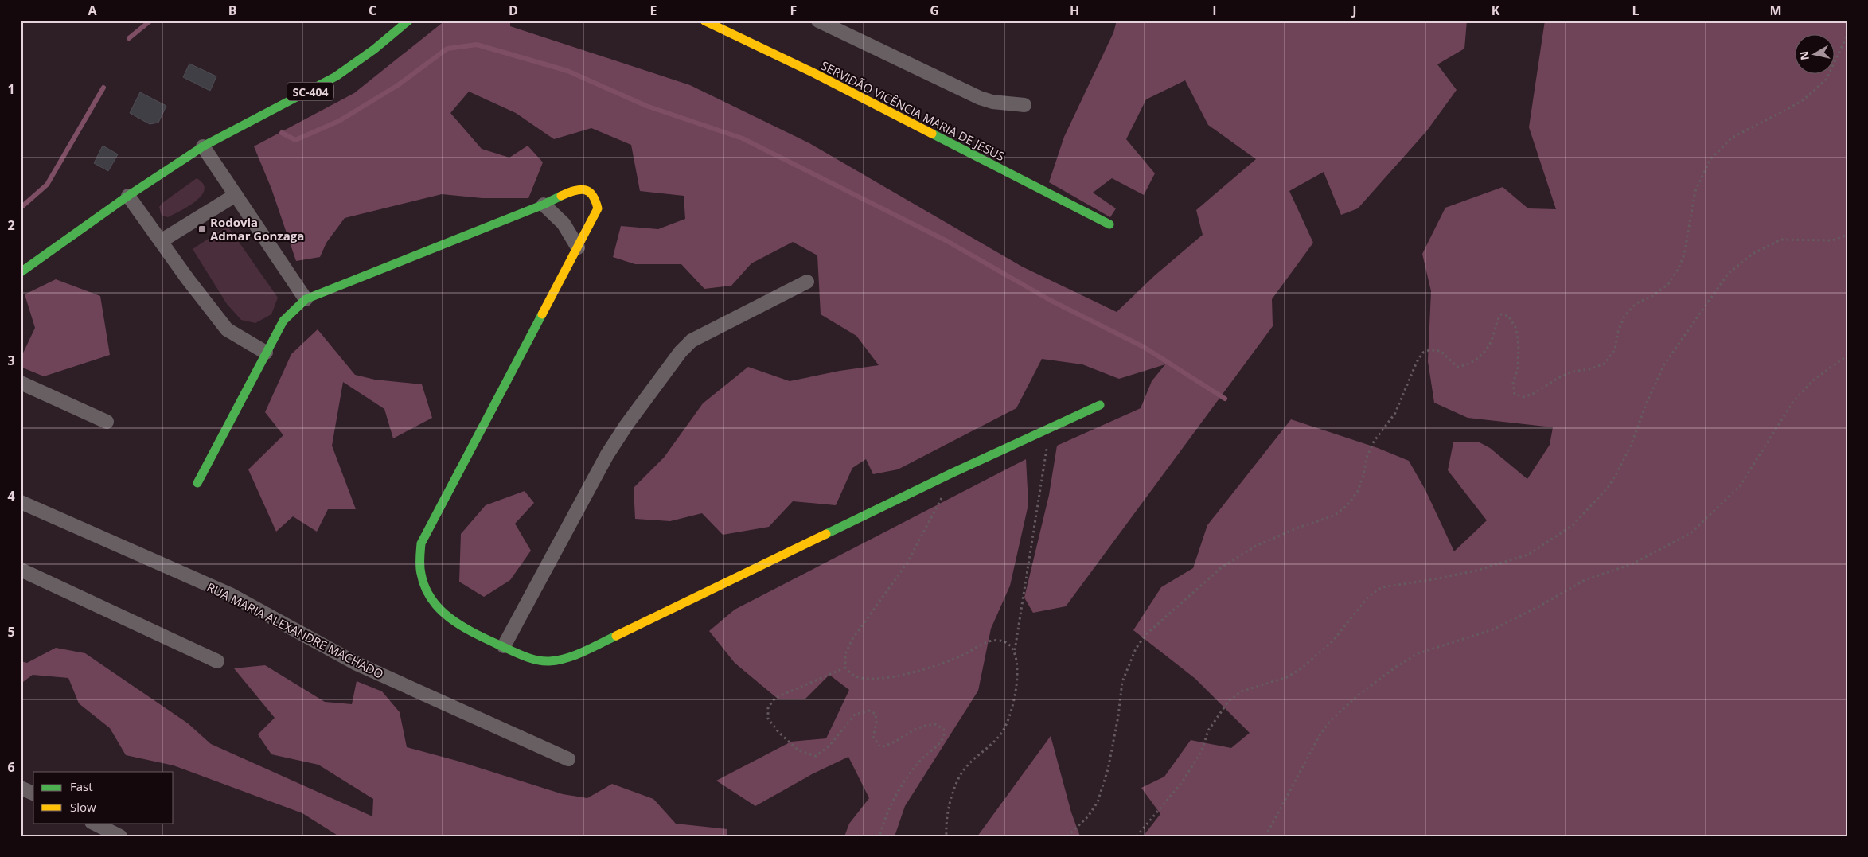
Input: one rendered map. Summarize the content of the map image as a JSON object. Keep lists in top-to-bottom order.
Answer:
{
  "streets": {
    "street": ["SC-404", "SERVIDÃO VICÊNCIA MARIA DE JESUS", "RUA MARIA ALEXANDRE MACHADO"]
  },
  "places": {
    "transit": ["Rodovia Admar Gonzaga"]
  },
  "legend": ["Fast", "Slow"],
  "north": "left",
  "grid": {
    "columns": [
      "A",
      "B",
      "C",
      "D",
      "E",
      "F",
      "G",
      "H",
      "I",
      "J",
      "K",
      "L",
      "M"
    ],
    "rows": [
      "1",
      "2",
      "3",
      "4",
      "5",
      "6"
    ]
  }
}
